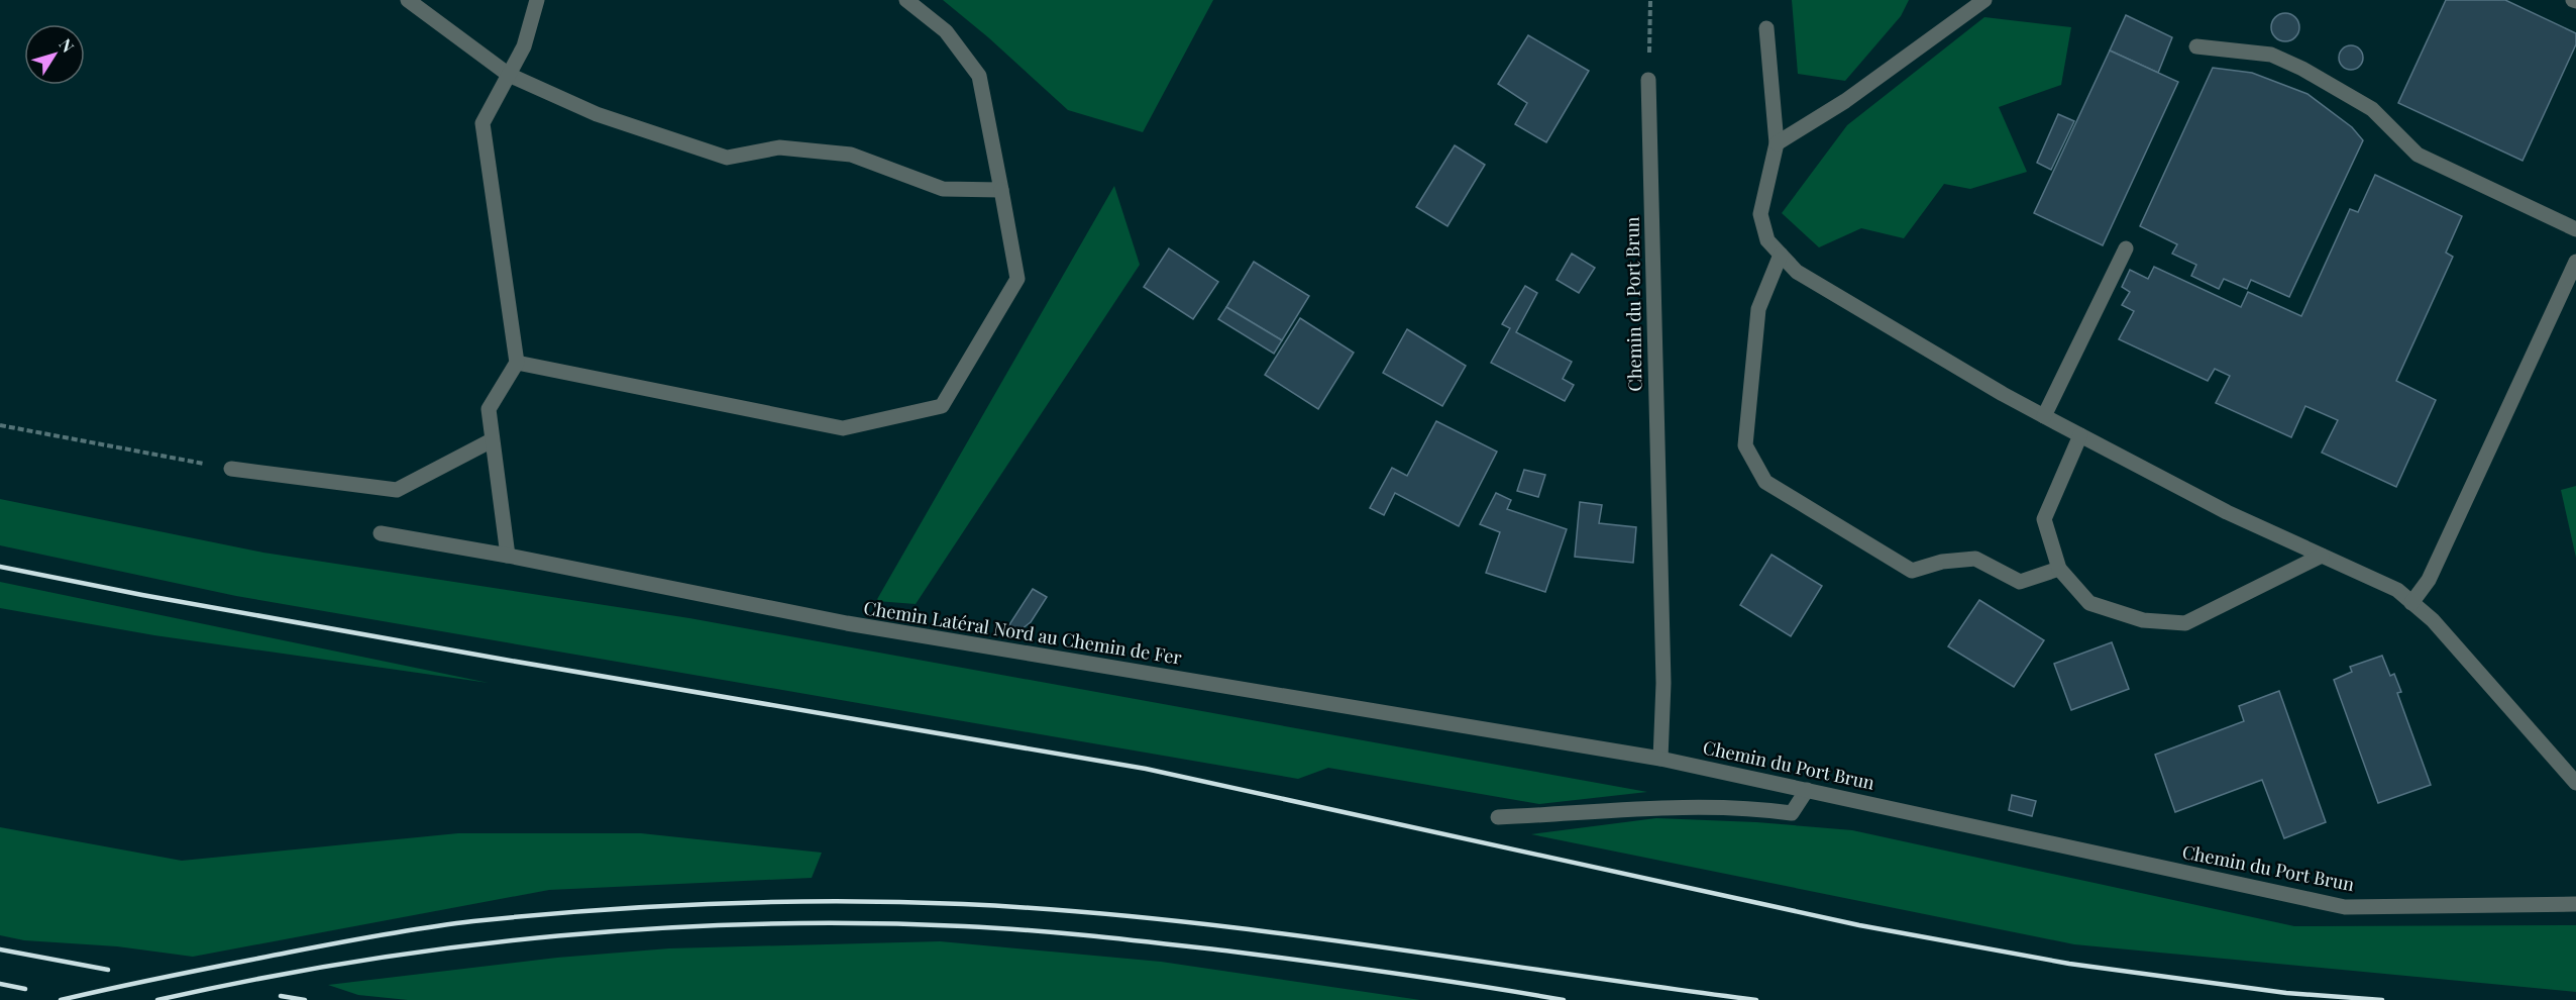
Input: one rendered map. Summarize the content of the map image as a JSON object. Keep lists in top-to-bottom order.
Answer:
{
  "streets": {
    "street": ["Chemin du Port Brun", "Chemin Latéral Nord au Chemin de Fer"]
  },
  "crossings": [
    ["Chemin du Port Brun", "Chemin Latéral Nord au Chemin de Fer"]
  ],
  "north": "top right"
}
